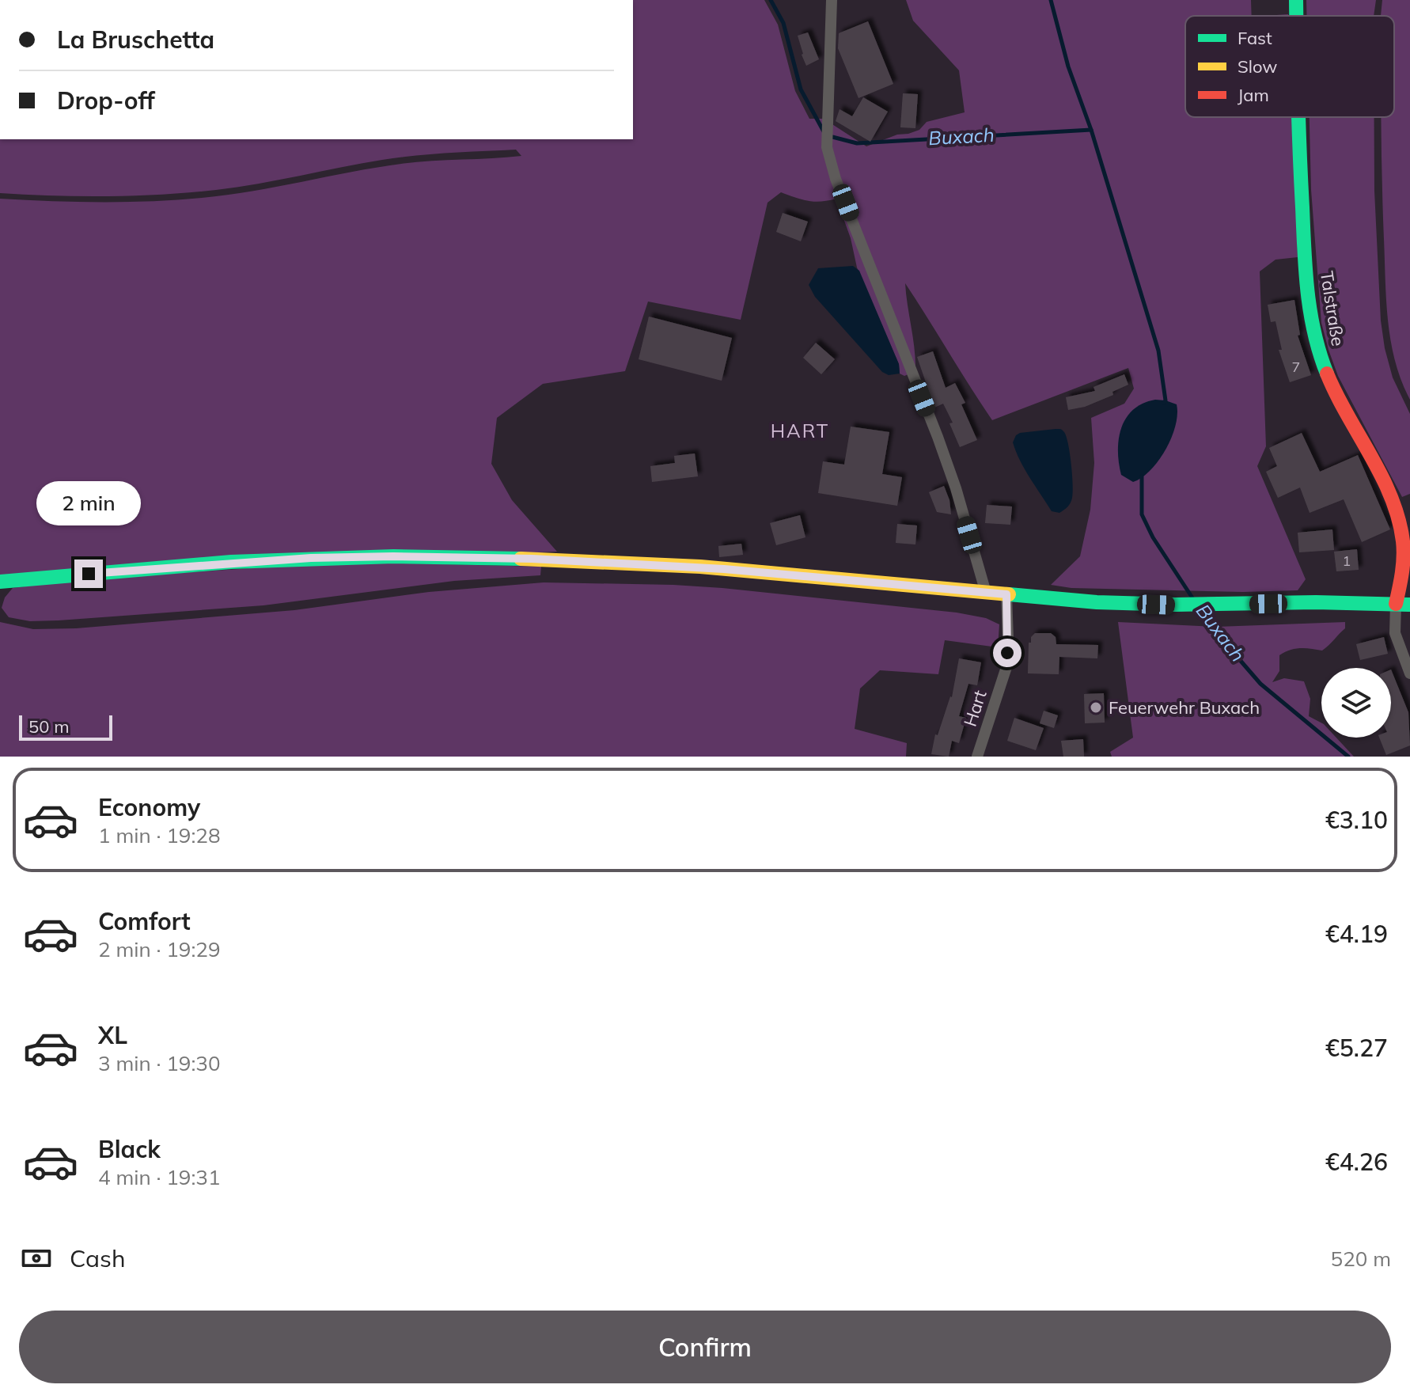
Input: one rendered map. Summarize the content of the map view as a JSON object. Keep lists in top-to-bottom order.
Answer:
{
  "streets": {
    "main road": ["Talstraße"],
    "street": ["Hart"]
  },
  "districts": ["HART"],
  "water": ["Buxach"],
  "places": ["Feuerwehr Buxach"],
  "house_numbers": ["7", "1"],
  "legend": ["Fast", "Slow", "Jam"],
  "scale_bar": "50 m",
  "page": {
    "banner": ["La Bruschetta", "Drop-off"],
    "bubble": "2 min",
    "scale": "50 m",
    "list": [
      {
        "name": "Economy",
        "note": "1 min · 19:28",
        "value": "€3.10"
      },
      {
        "name": "Comfort",
        "note": "2 min · 19:29",
        "value": "€4.19"
      },
      {
        "name": "XL",
        "note": "3 min · 19:30",
        "value": "€5.27"
      },
      {
        "name": "Black",
        "note": "4 min · 19:31",
        "value": "€4.26"
      }
    ],
    "pay": ["Cash", "520 m"],
    "buttons": "Confirm"
  }
}
